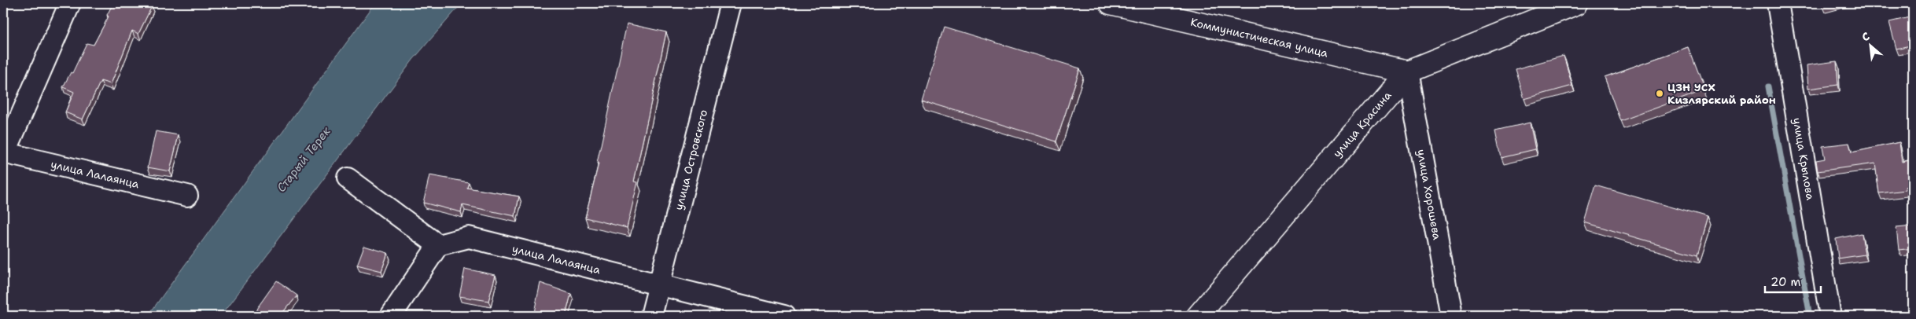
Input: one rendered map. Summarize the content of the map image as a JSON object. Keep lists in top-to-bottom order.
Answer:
{
  "streets": {
    "street": [
      "Коммунистическая улица",
      "улица Красина",
      "улица Островского",
      "улица Крылова",
      "улица Лалаянца",
      "улица Хорошева"
    ]
  },
  "crossings": [
    ["Коммунистическая улица", "улица Красина"],
    ["Коммунистическая улица", "улица Хорошева"],
    ["улица Красина", "улица Хорошева"],
    ["улица Островского", "улица Лалаянца"]
  ],
  "water": ["Старый Терек"],
  "places": ["ЦЗН УСХ Кизлярский район"],
  "scale_bar": "20 m",
  "north": "top left"
}
